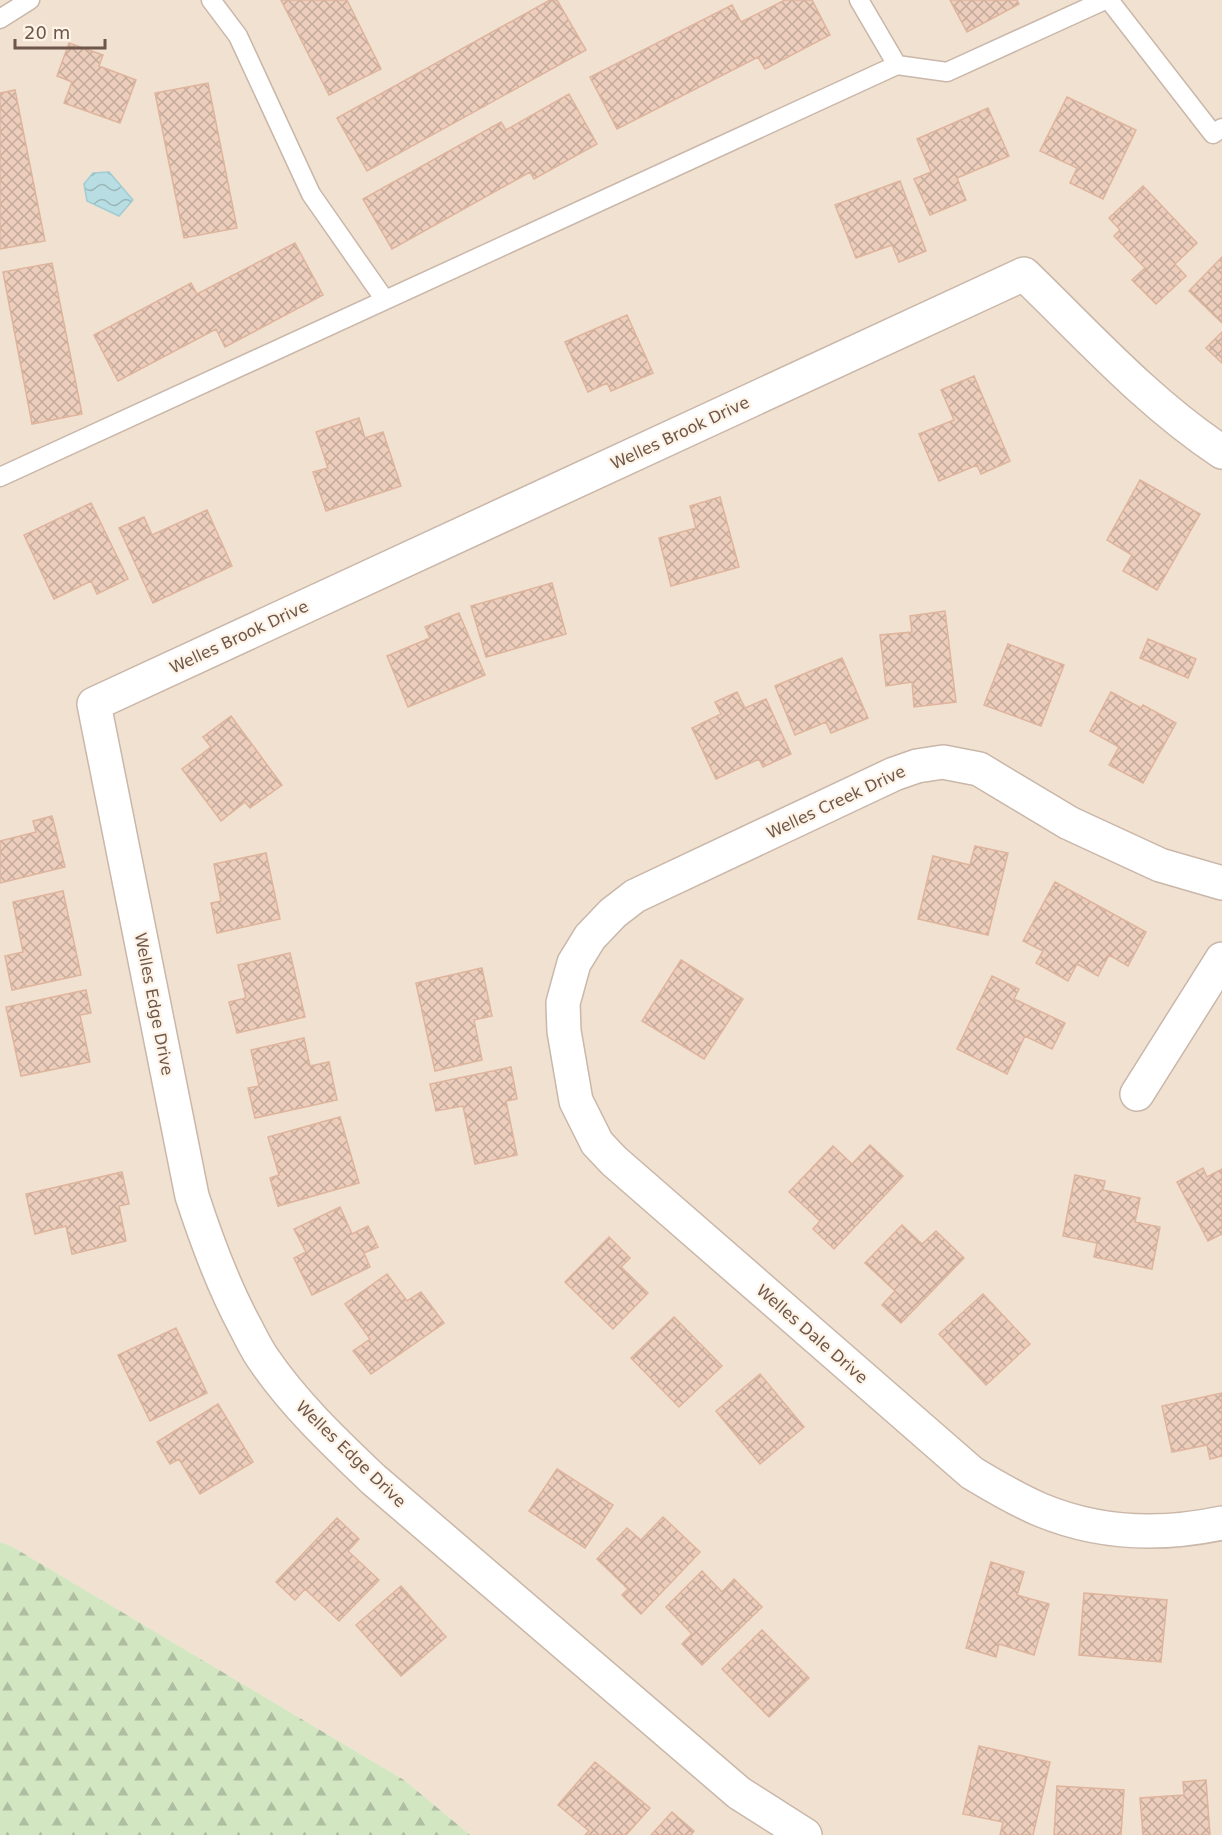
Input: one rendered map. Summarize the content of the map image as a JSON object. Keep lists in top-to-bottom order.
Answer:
{
  "streets": {
    "street": [
      "Welles Brook Drive",
      "Welles Creek Drive",
      "Welles Edge Drive",
      "Welles Dale Drive"
    ]
  },
  "crossings": [
    ["Welles Brook Drive", "Welles Edge Drive"],
    ["Welles Creek Drive", "Welles Dale Drive"]
  ],
  "scale_bar": "20 m"
}
